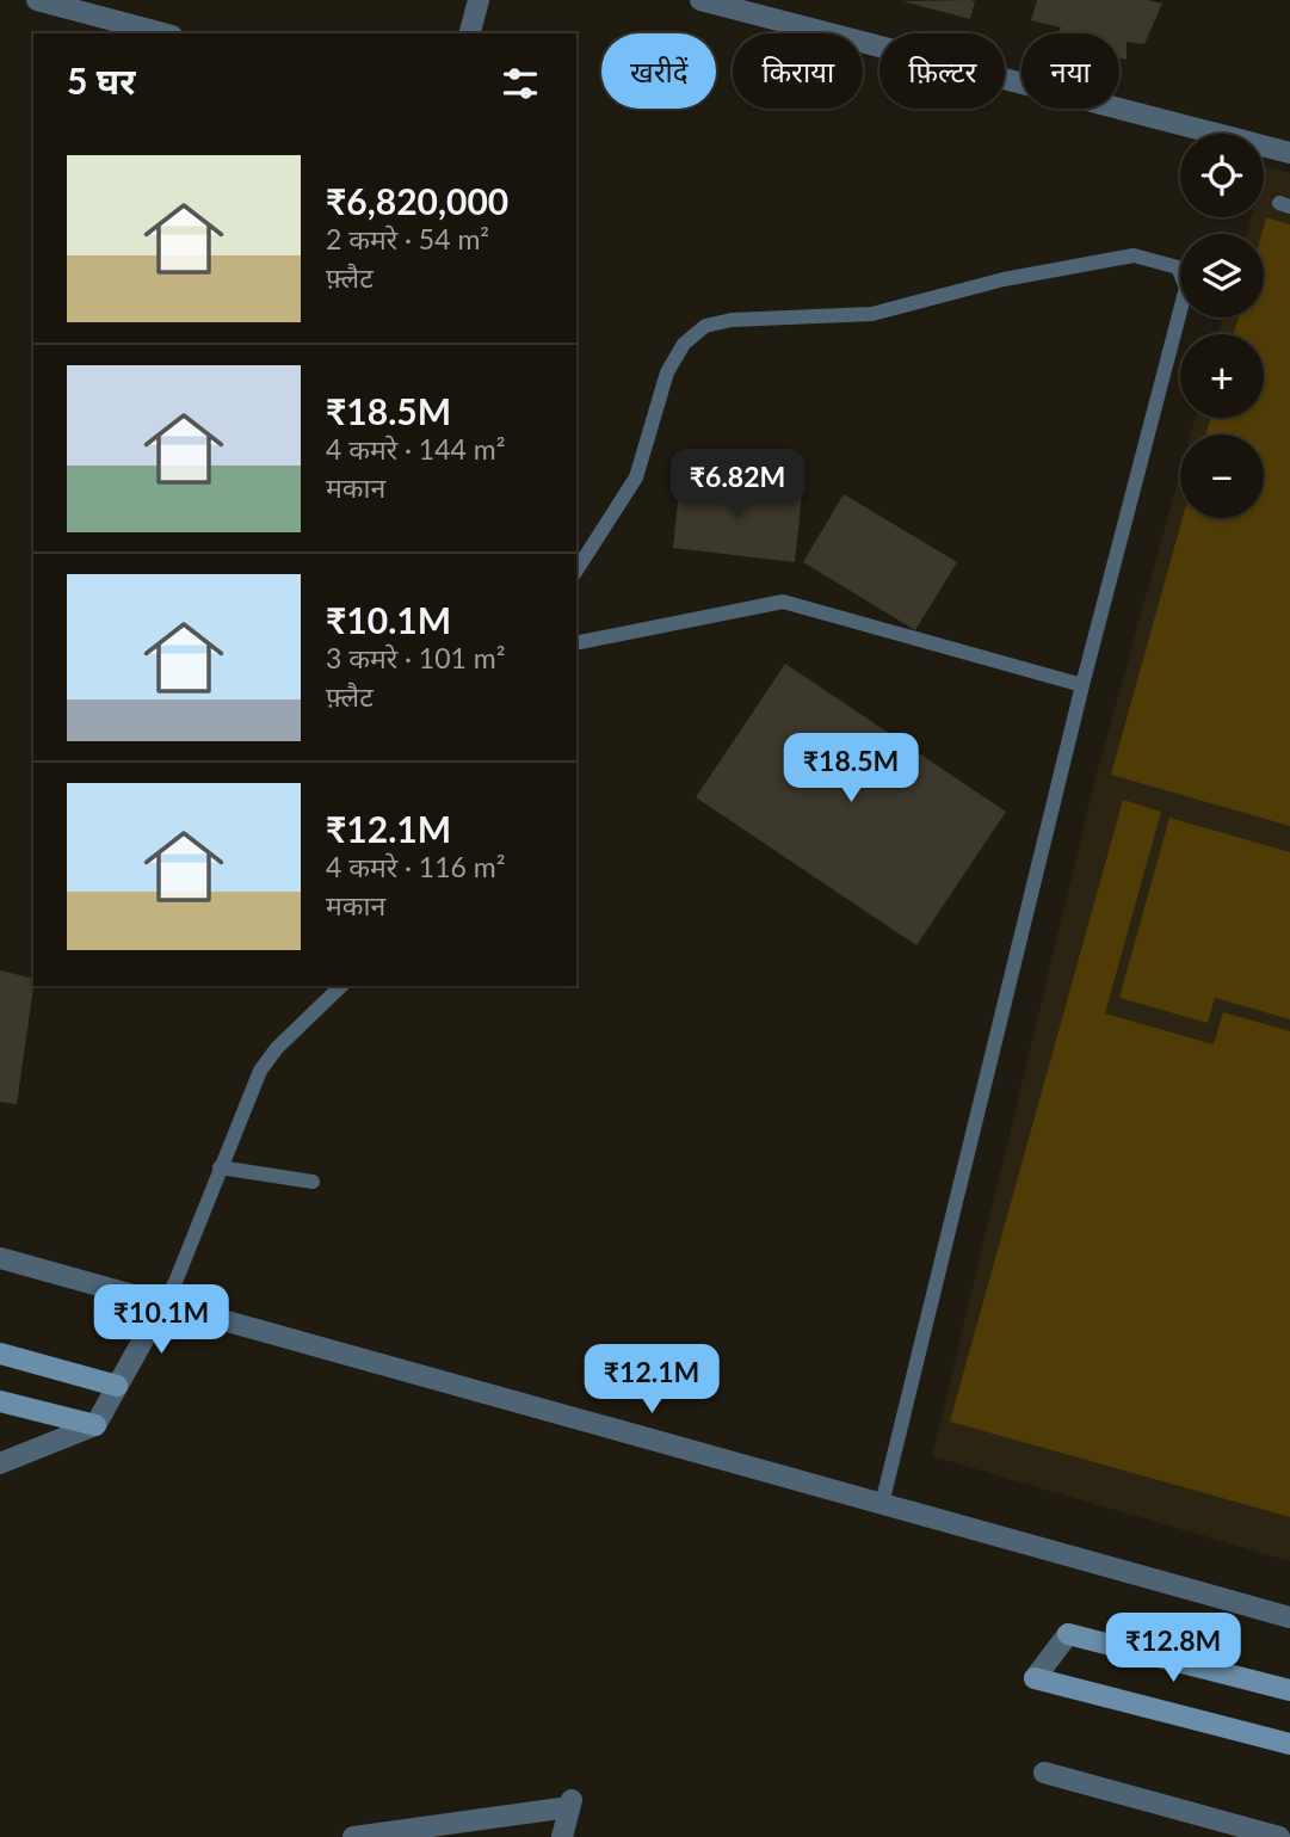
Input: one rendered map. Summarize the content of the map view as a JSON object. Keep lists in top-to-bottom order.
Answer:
{
  "page": {
    "chip": [
      "खरीदें",
      "किराया",
      "फ़िल्टर",
      "नया"
    ],
    "heading": "5 घर",
    "map_buttons": ["+", "−"],
    "list": [
      {
        "name": "₹6,820,000",
        "note": "2 कमरे · 54 m² · फ़्लैट"
      },
      {
        "name": "₹18.5M",
        "note": "4 कमरे · 144 m² · मकान"
      },
      {
        "name": "₹10.1M",
        "note": "3 कमरे · 101 m² · फ़्लैट"
      },
      {
        "name": "₹12.1M",
        "note": "4 कमरे · 116 m² · मकान"
      }
    ],
    "price": [
      "₹6.82M",
      "₹18.5M",
      "₹10.1M",
      "₹12.1M",
      "₹12.8M"
    ]
  }
}
